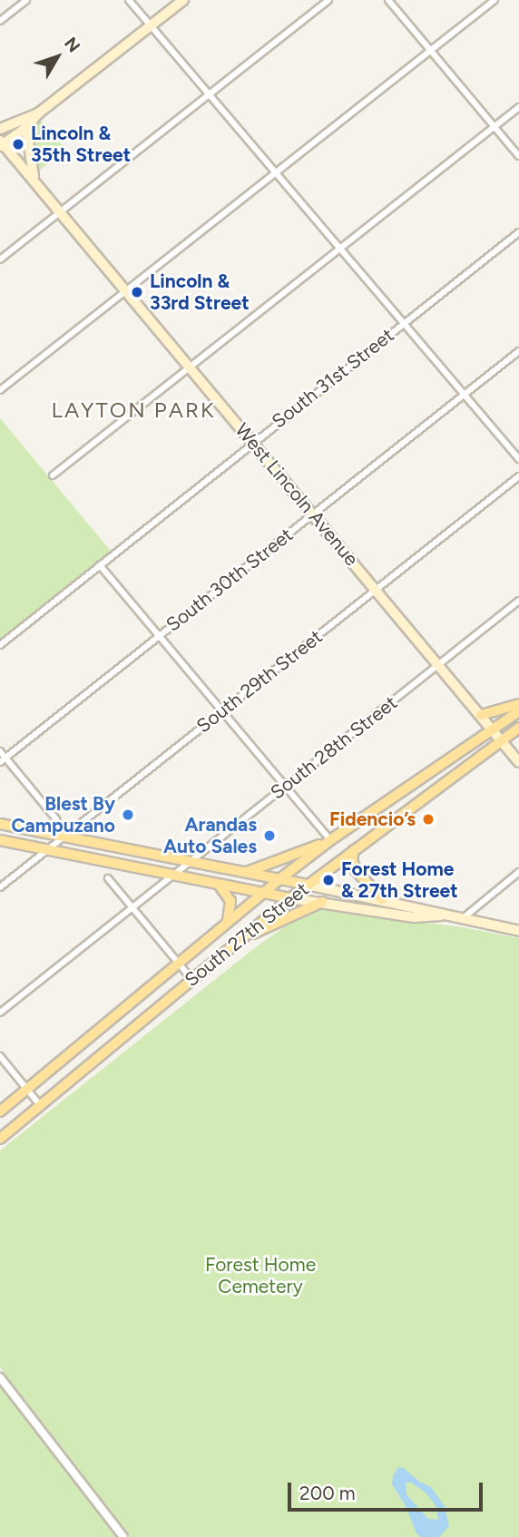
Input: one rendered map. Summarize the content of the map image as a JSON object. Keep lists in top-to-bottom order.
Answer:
{
  "streets": {
    "main road": ["West Lincoln Avenue", "South 27th Street"],
    "street": [
      "South 31st Street",
      "South 30th Street",
      "South 29th Street",
      "South 28th Street"
    ]
  },
  "crossings": [
    ["South 31st Street", "West Lincoln Avenue"],
    ["West Lincoln Avenue", "South 30th Street"],
    ["West Lincoln Avenue", "South 29th Street"],
    ["West Lincoln Avenue", "South 28th Street"],
    ["West Lincoln Avenue", "South 27th Street"]
  ],
  "districts": ["LAYTON PARK"],
  "parks": ["Forest Home Cemetery"],
  "places": [
    "Lincoln & 35th Street",
    "Lincoln & 33rd Street",
    "Blest By Campuzano",
    "Fidencio’s",
    "Arandas Auto Sales",
    "Forest Home & 27th Street"
  ],
  "scale_bar": "200 m",
  "north": "top right"
}
